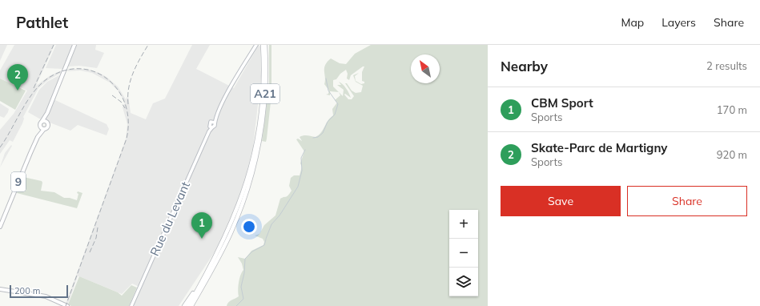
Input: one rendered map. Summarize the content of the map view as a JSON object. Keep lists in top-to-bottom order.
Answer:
{
  "streets": {
    "highway": ["A21"],
    "main road": ["9"],
    "street": ["Rue du Levant"]
  },
  "scale_bar": "200 m",
  "north": "top left",
  "page": {
    "header": "Pathlet",
    "nav": ["Map", "Layers", "Share"],
    "heading": ["Nearby", "2 results"],
    "pins": ["2", "1"],
    "list": [
      {
        "mark": "1",
        "name": "CBM Sport",
        "note": "Sports",
        "value": "170 m"
      },
      {
        "mark": "2",
        "name": "Skate-Parc de Martigny",
        "note": "Sports",
        "value": "920 m"
      }
    ],
    "buttons": ["Save", "Share"],
    "map_buttons": ["+", "−"],
    "scale": "200 m"
  }
}
